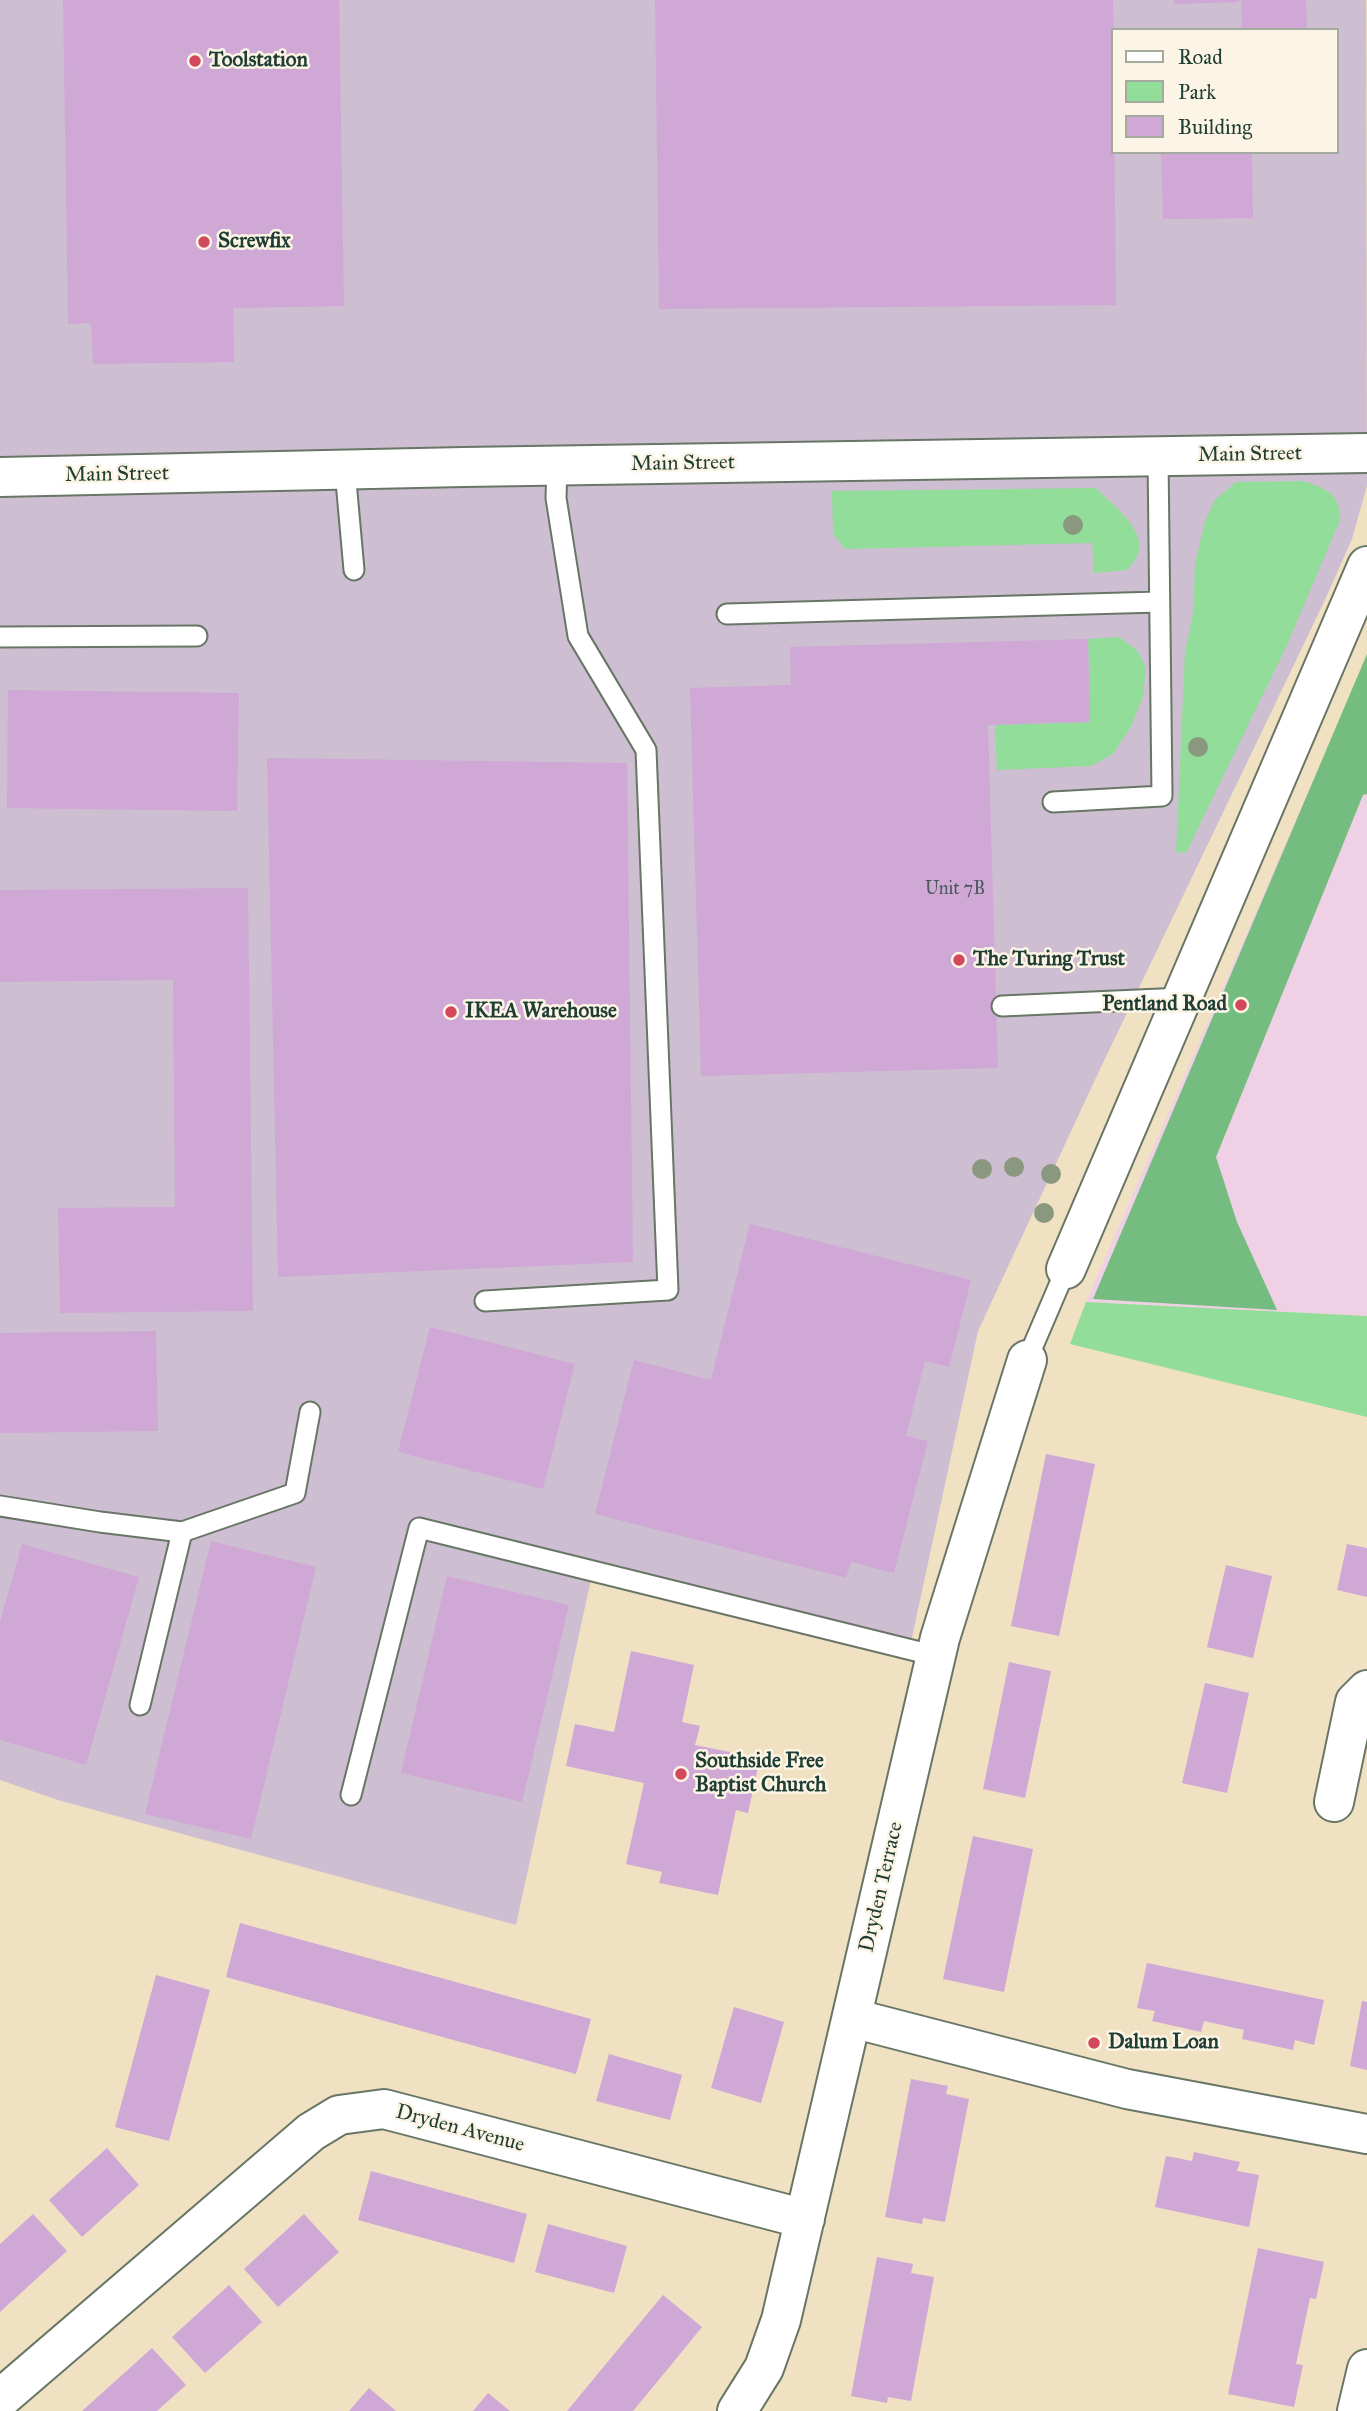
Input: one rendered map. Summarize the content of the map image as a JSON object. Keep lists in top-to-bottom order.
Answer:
{
  "streets": {
    "street": ["Main Street", "Dryden Terrace", "Dryden Avenue"]
  },
  "crossings": [
    ["Dryden Terrace", "Dryden Avenue"]
  ],
  "places": [
    "Toolstation",
    "Screwfix",
    "The Turing Trust",
    "Pentland Road",
    "IKEA Warehouse",
    "Southside Free Baptist Church",
    "Dalum Loan"
  ],
  "house_numbers": ["Unit 7B"],
  "legend": ["Road", "Park", "Building"]
}
